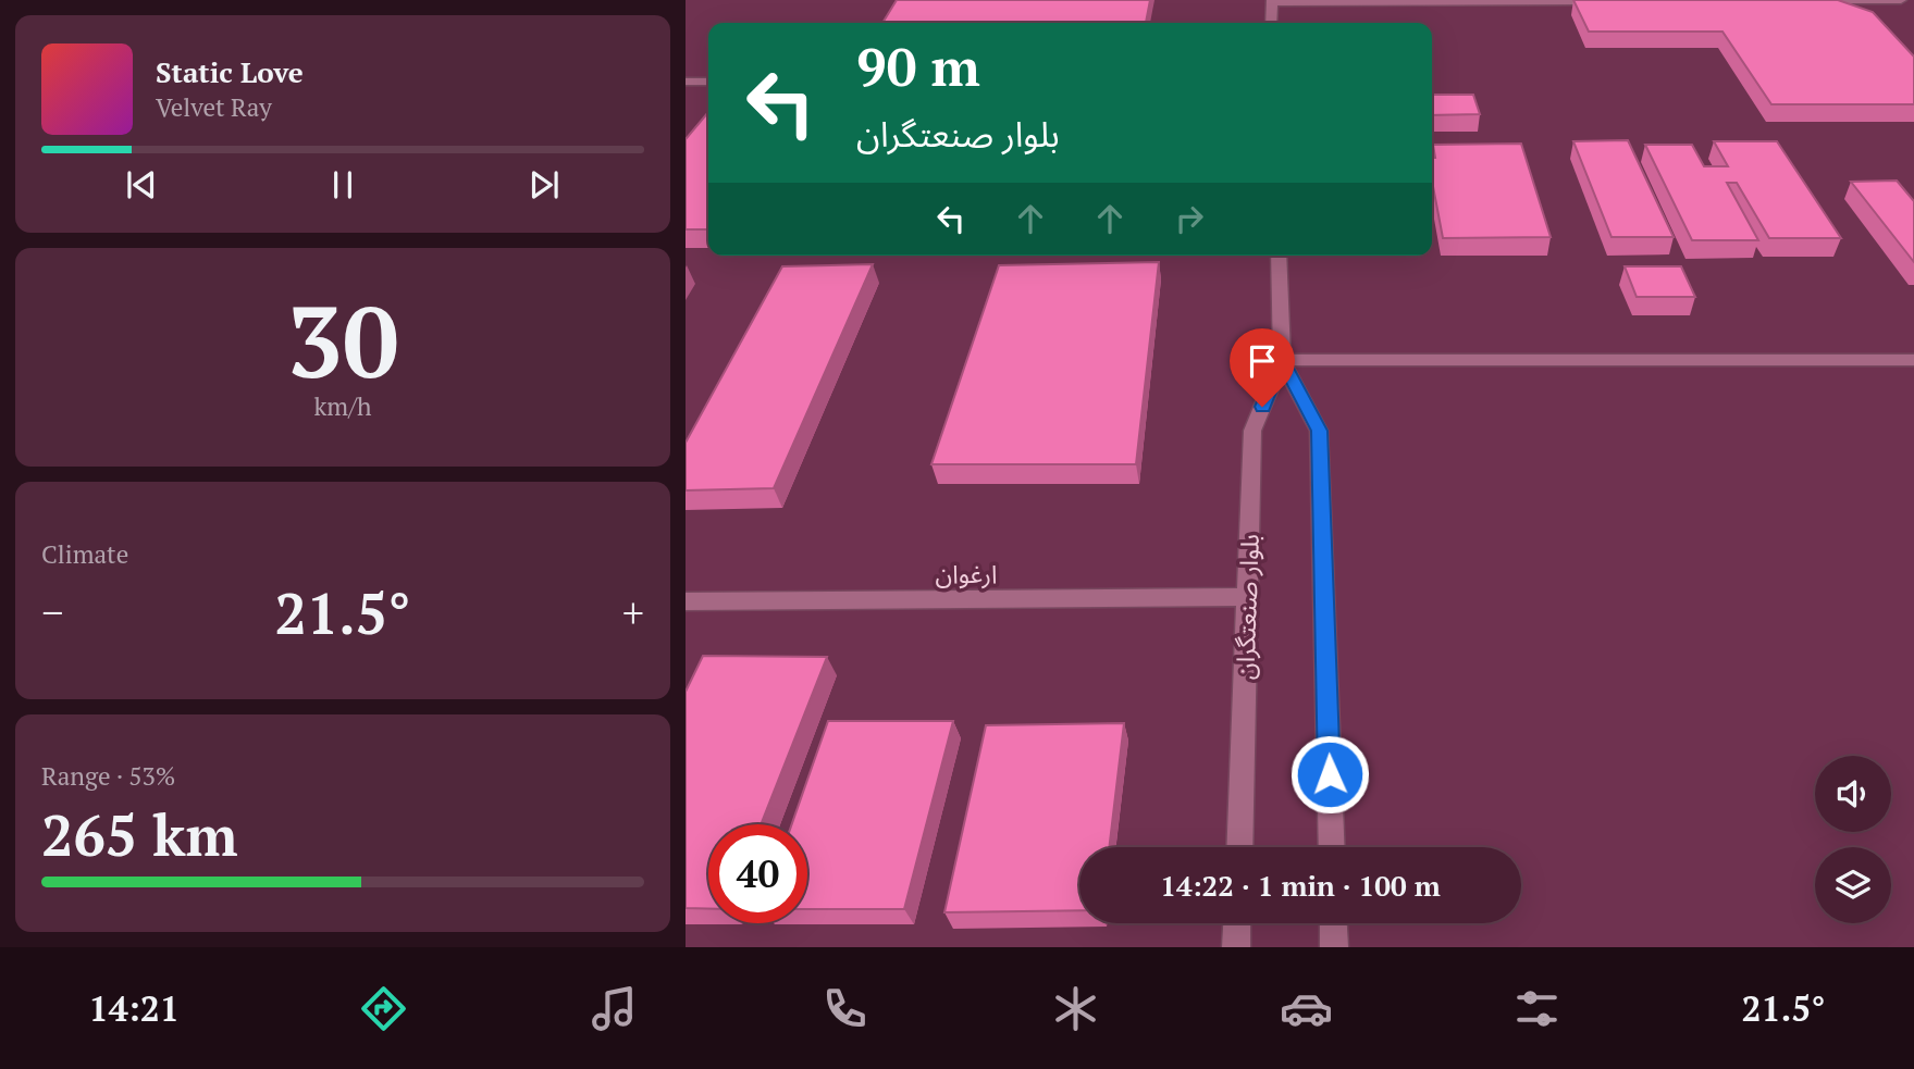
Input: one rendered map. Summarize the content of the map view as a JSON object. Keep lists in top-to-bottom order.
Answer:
{
  "streets": {
    "street": ["ارغوان", "بلوار صنعتگران"]
  },
  "crossings": [
    ["ارغوان", "بلوار صنعتگران"]
  ],
  "page": {
    "turn": ["90 m", "بلوار صنعتگران"],
    "song": ["Static Love", "Velvet Ray"],
    "tile": [
      ["30", "km/h"],
      "Climate",
      ["Range · 53%", "265 km"]
    ],
    "heat": ["−", "21.5°", "+"],
    "limit": "40",
    "trip": "14:22 · 1 min · 100 m",
    "tabs": ["14:21", "21.5°"]
  }
}
